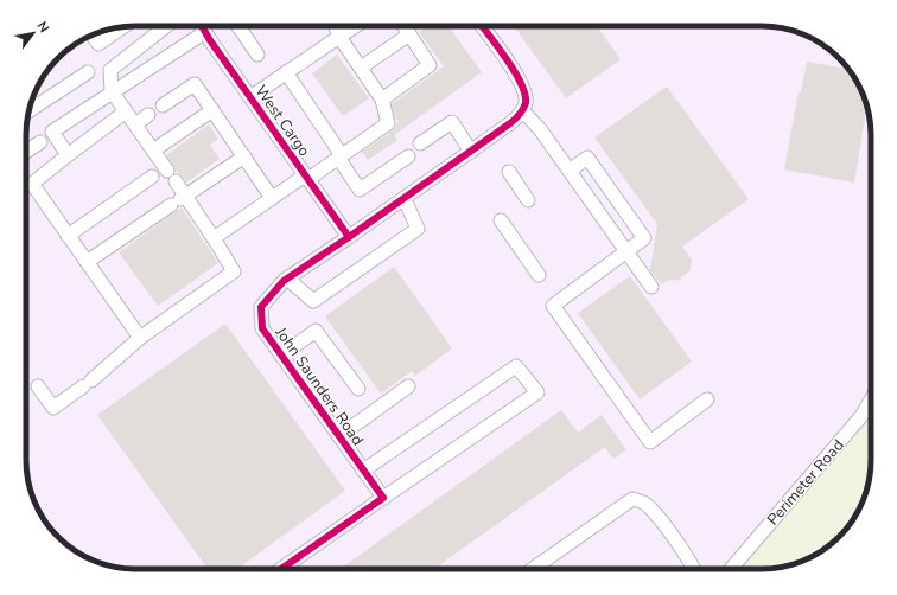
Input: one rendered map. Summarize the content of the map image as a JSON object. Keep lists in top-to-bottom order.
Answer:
{
  "streets": {
    "street": ["West Cargo", "John Saunders Road", "Perimeter Road"]
  },
  "crossings": [
    ["West Cargo", "John Saunders Road"]
  ],
  "north": "top right"
}
